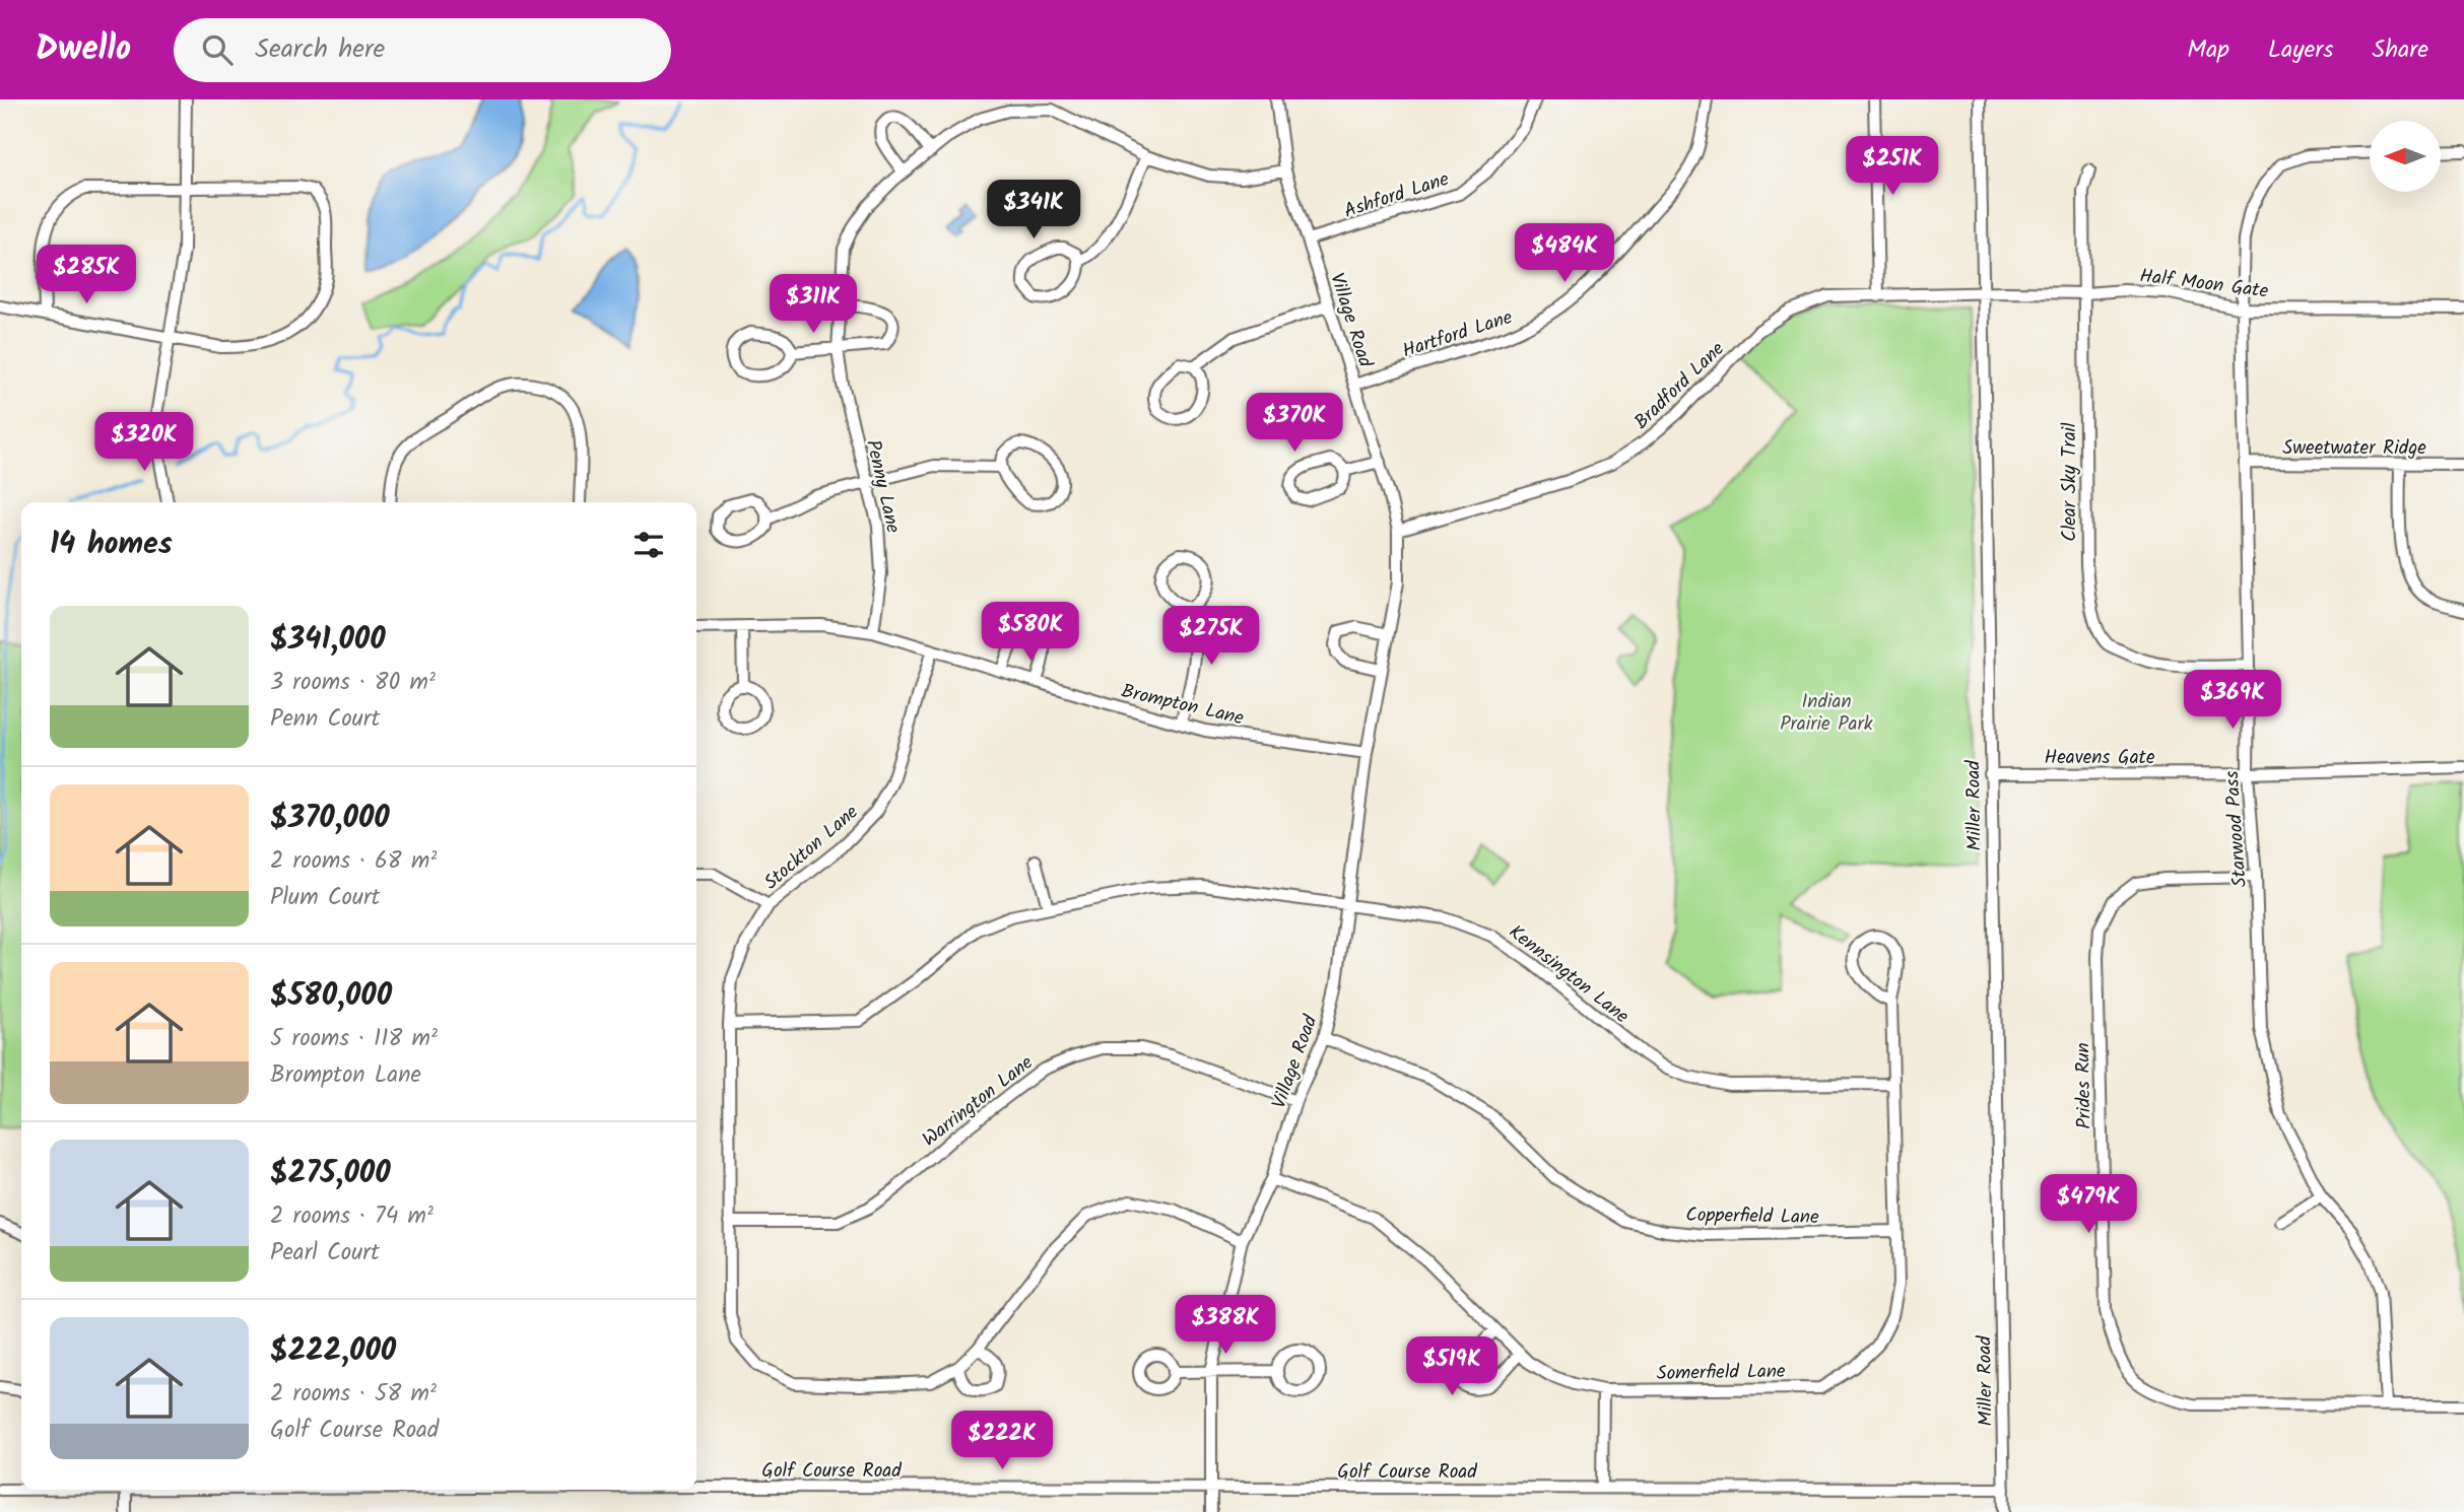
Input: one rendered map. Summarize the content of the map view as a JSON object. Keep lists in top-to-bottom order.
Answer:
{
  "streets": {
    "street": [
      "Ashford Lane",
      "Half Moon Gate",
      "Village Road",
      "Hartford Lane",
      "Bradford Lane",
      "Sweetwater Ridge",
      "Clear Sky Trail",
      "Penny Lane",
      "Brompton Lane",
      "Heavens Gate",
      "Miller Road",
      "Starwood Pass",
      "Stockton Lane",
      "Kennsington Lane",
      "Prides Run",
      "Warrington Lane",
      "Copperfield Lane",
      "Somerfield Lane",
      "Golf Course Road"
    ]
  },
  "crossings": [
    ["Ashford Lane", "Village Road"],
    ["Half Moon Gate", "Bradford Lane"],
    ["Half Moon Gate", "Clear Sky Trail"],
    ["Half Moon Gate", "Miller Road"],
    ["Half Moon Gate", "Starwood Pass"],
    ["Village Road", "Hartford Lane"],
    ["Village Road", "Bradford Lane"],
    ["Village Road", "Penny Lane"],
    ["Village Road", "Brompton Lane"],
    ["Village Road", "Stockton Lane"],
    ["Village Road", "Kennsington Lane"],
    ["Village Road", "Warrington Lane"],
    ["Village Road", "Copperfield Lane"],
    ["Village Road", "Somerfield Lane"],
    ["Village Road", "Golf Course Road"],
    ["Bradford Lane", "Miller Road"],
    ["Sweetwater Ridge", "Starwood Pass"],
    ["Clear Sky Trail", "Starwood Pass"],
    ["Penny Lane", "Brompton Lane"],
    ["Brompton Lane", "Stockton Lane"],
    ["Heavens Gate", "Miller Road"],
    ["Heavens Gate", "Starwood Pass"],
    ["Miller Road", "Golf Course Road"],
    ["Starwood Pass", "Prides Run"],
    ["Stockton Lane", "Kennsington Lane"],
    ["Stockton Lane", "Warrington Lane"],
    ["Kennsington Lane", "Somerfield Lane"],
    ["Copperfield Lane", "Somerfield Lane"]
  ],
  "parks": ["Indian Prairie Park"],
  "north": "left",
  "page": {
    "header": "Dwello",
    "search": "Search here",
    "nav": ["Map", "Layers", "Share"],
    "price": [
      "$251K",
      "$341K",
      "$484K",
      "$285K",
      "$311K",
      "$370K",
      "$320K",
      "$580K",
      "$275K",
      "$369K",
      "$479K",
      "$388K",
      "$519K",
      "$222K"
    ],
    "heading": "14 homes",
    "list": [
      {
        "name": "$341,000",
        "note": "3 rooms · 80 m² · Penn Court"
      },
      {
        "name": "$370,000",
        "note": "2 rooms · 68 m² · Plum Court"
      },
      {
        "name": "$580,000",
        "note": "5 rooms · 118 m² · Brompton Lane"
      },
      {
        "name": "$275,000",
        "note": "2 rooms · 74 m² · Pearl Court"
      },
      {
        "name": "$222,000",
        "note": "2 rooms · 58 m² · Golf Course Road"
      }
    ]
  }
}
